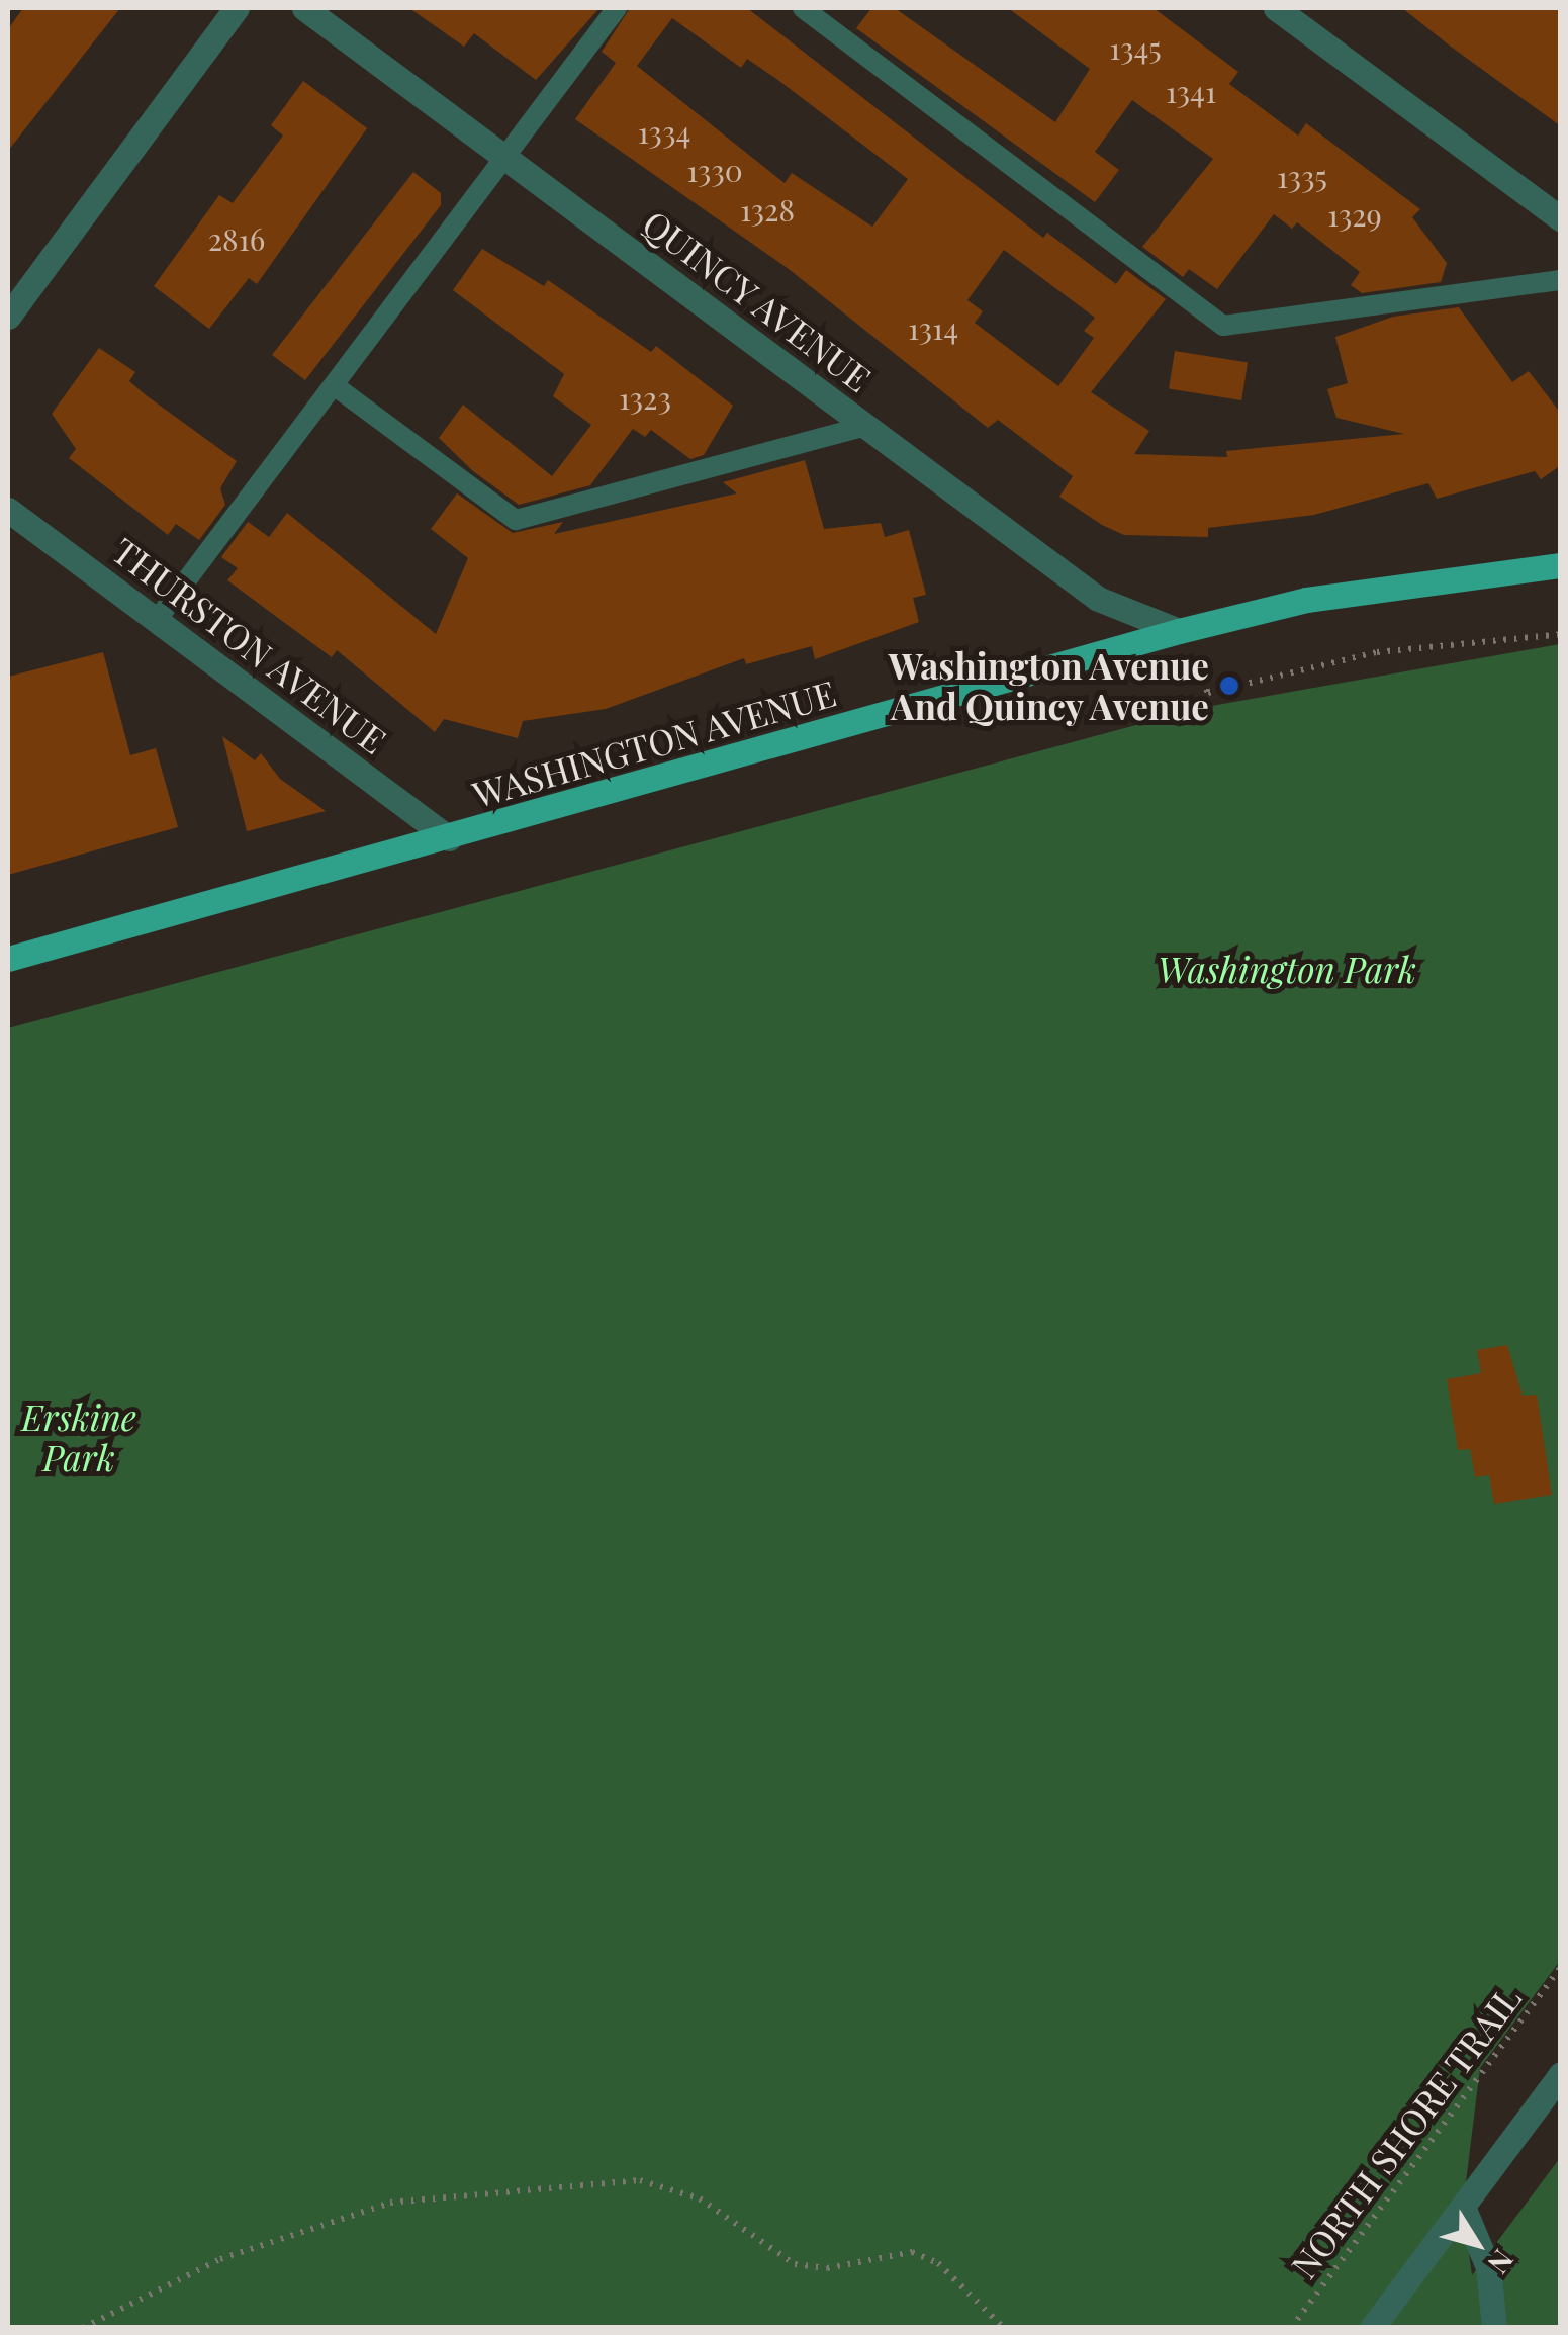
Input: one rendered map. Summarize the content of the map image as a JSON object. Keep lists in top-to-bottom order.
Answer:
{
  "streets": {
    "main road": ["WASHINGTON AVENUE"],
    "street": ["QUINCY AVENUE", "THURSTON AVENUE"],
    "path": ["NORTH SHORE TRAIL"]
  },
  "crossings": [
    ["QUINCY AVENUE", "WASHINGTON AVENUE"],
    ["THURSTON AVENUE", "WASHINGTON AVENUE"]
  ],
  "parks": ["Washington Park", "Erskine Park"],
  "places": ["Washington Avenue And Quincy Avenue"],
  "house_numbers": [
    "1345",
    "1341",
    "1334",
    "1330",
    "1335",
    "1328",
    "1329",
    "2816",
    "1314",
    "1323"
  ],
  "north": "bottom right"
}
